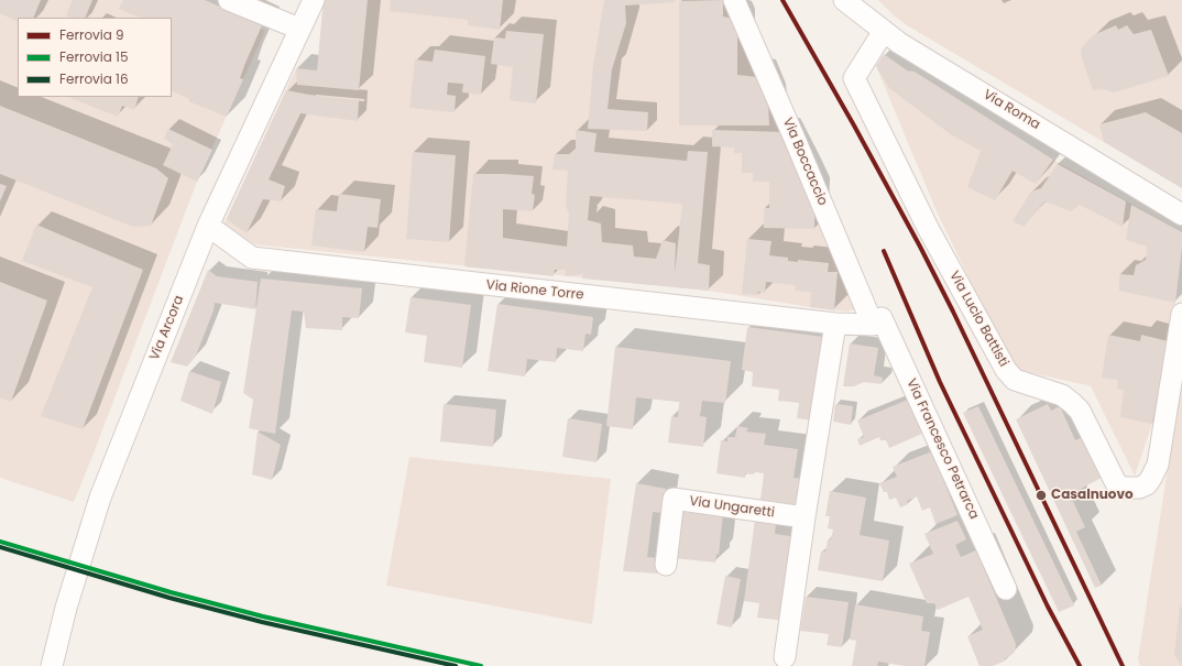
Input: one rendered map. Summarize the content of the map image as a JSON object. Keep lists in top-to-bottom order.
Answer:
{
  "streets": {
    "street": [
      "Via Roma",
      "Via Boccaccio",
      "Via Rione Torre",
      "Via Lucio Battisti",
      "Via Arcora",
      "Via Francesco Petrarca",
      "Via Ungaretti"
    ]
  },
  "crossings": [
    ["Via Roma", "Via Lucio Battisti"],
    ["Via Boccaccio", "Via Rione Torre"],
    ["Via Boccaccio", "Via Francesco Petrarca"],
    ["Via Rione Torre", "Via Arcora"],
    ["Via Rione Torre", "Via Francesco Petrarca"]
  ],
  "places": ["Casalnuovo"],
  "lines": ["rail line 9", "rail line 15", "rail line 16"],
  "legend": ["Ferrovia 9", "Ferrovia 15", "Ferrovia 16"]
}
